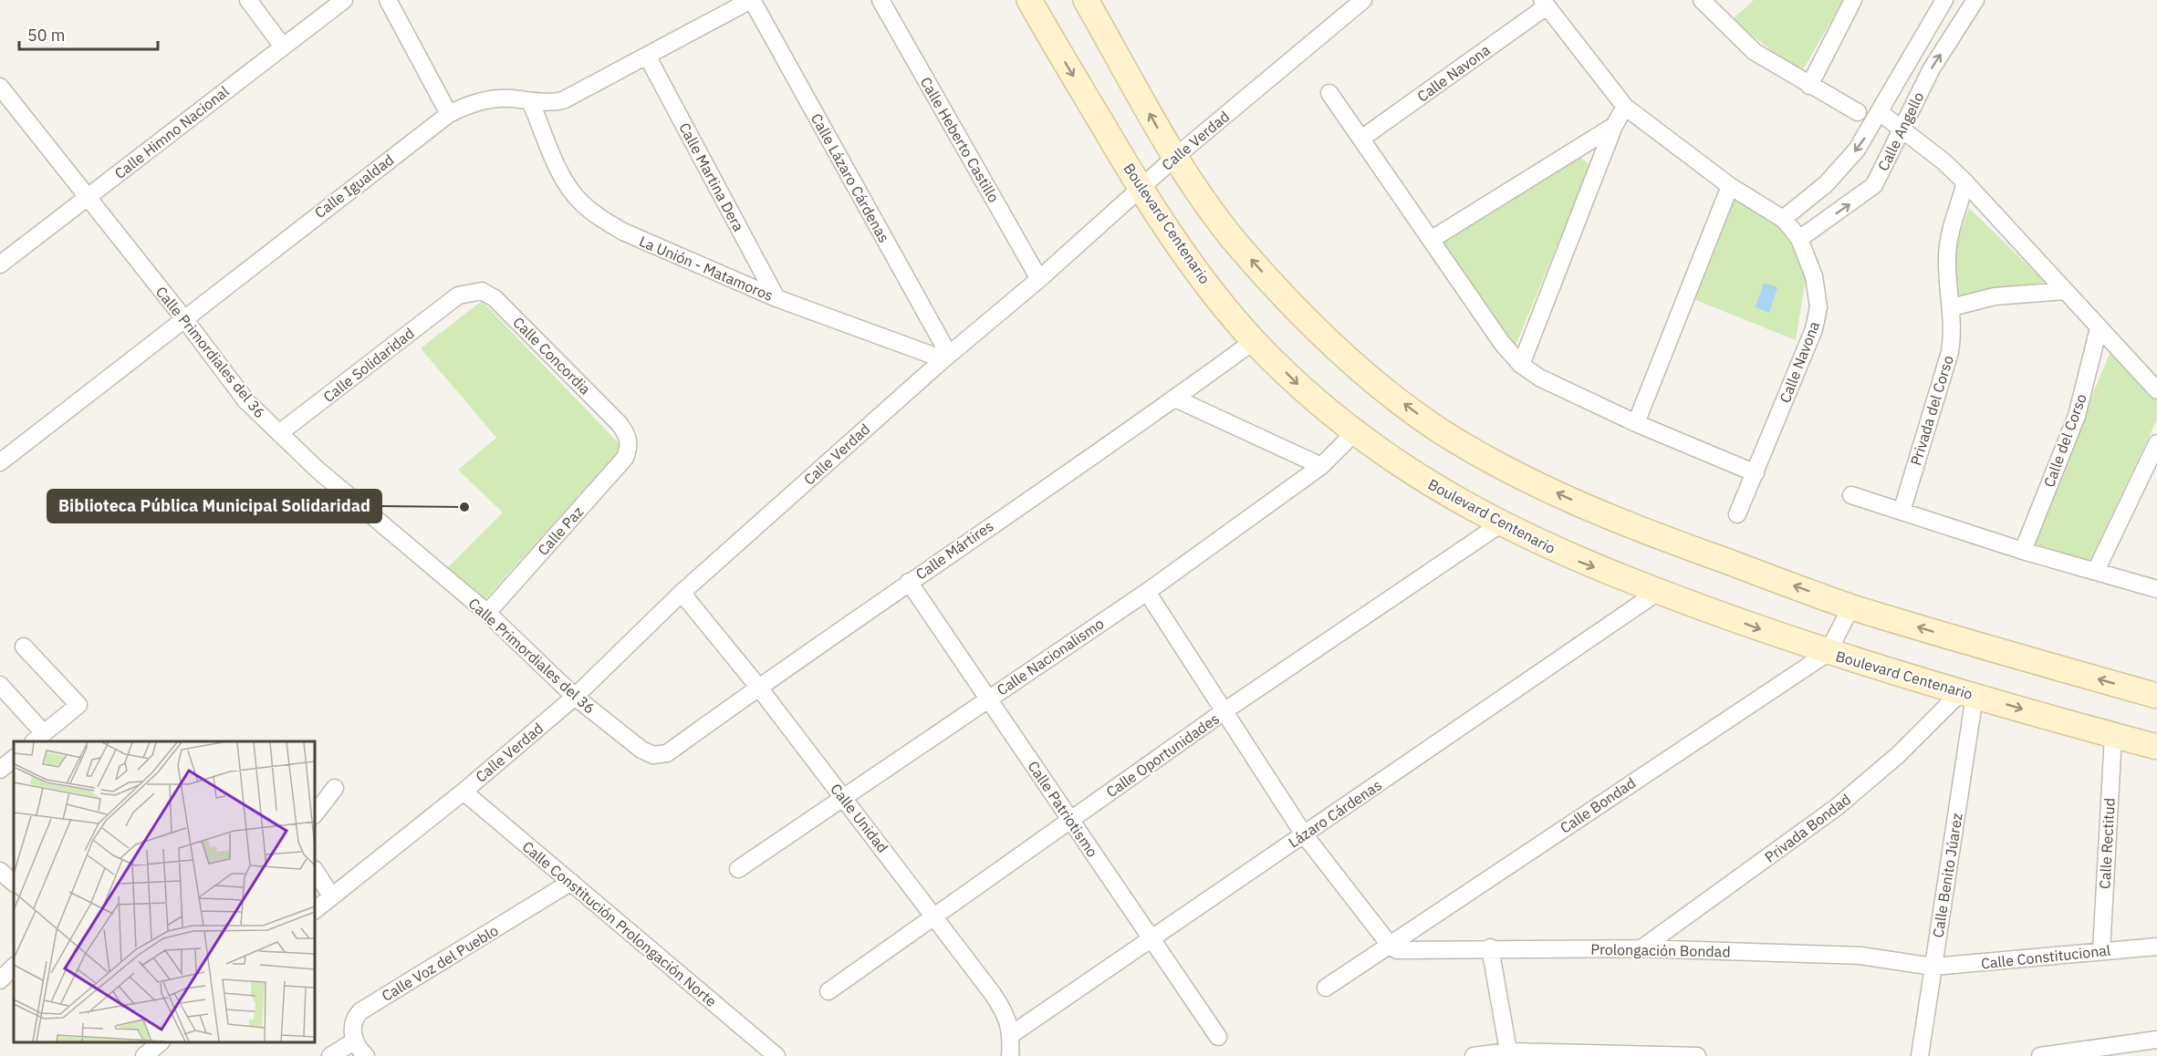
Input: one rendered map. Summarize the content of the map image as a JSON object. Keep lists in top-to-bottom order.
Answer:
{
  "streets": {
    "main road": ["Boulevard Centenario"],
    "street": [
      "Calle Navona",
      "Calle Angello",
      "Calle Himno Nacional",
      "Calle Heberto Castillo",
      "Calle Verdad",
      "Calle Martina Dera",
      "Calle Lázaro Cárdenas",
      "Calle Igualdad",
      "La Unión - Matamoros",
      "Calle Primordiales del 36",
      "Calle Concordia",
      "Calle Solidaridad",
      "Privada del Corso",
      "Calle del Corso",
      "Calle Paz",
      "Calle Mártires",
      "Calle Nacionalismo",
      "Calle Oportunidades",
      "Calle Bondad",
      "Calle Patriotismo",
      "Lázaro Cárdenas",
      "Calle Unidad",
      "Privada Bondad",
      "Calle Rectitud",
      "Calle Benito Júarez",
      "Calle Constitución Prolongación Norte",
      "Prolongación Bondad",
      "Calle Constitucional",
      "Calle Voz del Pueblo"
    ]
  },
  "crossings": [
    ["Calle Navona", "Calle Angello"],
    ["Calle Himno Nacional", "Calle Primordiales del 36"],
    ["Calle Heberto Castillo", "Calle Verdad"],
    ["Calle Verdad", "Calle Lázaro Cárdenas"],
    ["Calle Verdad", "Boulevard Centenario"],
    ["Calle Verdad", "La Unión - Matamoros"],
    ["Calle Verdad", "Calle Primordiales del 36"],
    ["Calle Verdad", "Calle Unidad"],
    ["Calle Verdad", "Calle Constitución Prolongación Norte"],
    ["Calle Martina Dera", "Calle Igualdad"],
    ["Calle Martina Dera", "La Unión - Matamoros"],
    ["Calle Lázaro Cárdenas", "Calle Igualdad"],
    ["Calle Lázaro Cárdenas", "La Unión - Matamoros"],
    ["Calle Igualdad", "La Unión - Matamoros"],
    ["Calle Igualdad", "Calle Primordiales del 36"],
    ["Boulevard Centenario", "Calle Mártires"],
    ["Boulevard Centenario", "Calle Nacionalismo"],
    ["Boulevard Centenario", "Calle Oportunidades"],
    ["Boulevard Centenario", "Calle Bondad"],
    ["Boulevard Centenario", "Lázaro Cárdenas"],
    ["Boulevard Centenario", "Privada Bondad"],
    ["Boulevard Centenario", "Calle Rectitud"],
    ["Boulevard Centenario", "Calle Benito Júarez"],
    ["Calle Primordiales del 36", "Calle Solidaridad"],
    ["Calle Primordiales del 36", "Calle Paz"],
    ["Calle Primordiales del 36", "Calle Mártires"],
    ["Calle Concordia", "Calle Solidaridad"],
    ["Calle Concordia", "Calle Paz"],
    ["Calle Mártires", "Calle Patriotismo"],
    ["Calle Mártires", "Calle Unidad"],
    ["Calle Nacionalismo", "Calle Patriotismo"],
    ["Calle Nacionalismo", "Calle Unidad"],
    ["Calle Oportunidades", "Calle Patriotismo"],
    ["Calle Oportunidades", "Calle Unidad"],
    ["Calle Bondad", "Prolongación Bondad"],
    ["Calle Patriotismo", "Lázaro Cárdenas"],
    ["Lázaro Cárdenas", "Calle Unidad"],
    ["Privada Bondad", "Calle Benito Júarez"],
    ["Privada Bondad", "Prolongación Bondad"],
    ["Calle Rectitud", "Calle Constitucional"],
    ["Calle Benito Júarez", "Prolongación Bondad"],
    ["Calle Benito Júarez", "Calle Constitucional"],
    ["Calle Constitución Prolongación Norte", "Calle Voz del Pueblo"],
    ["Prolongación Bondad", "Calle Constitucional"]
  ],
  "places": ["Biblioteca Pública Municipal Solidaridad"],
  "scale_bar": "50 m"
}
